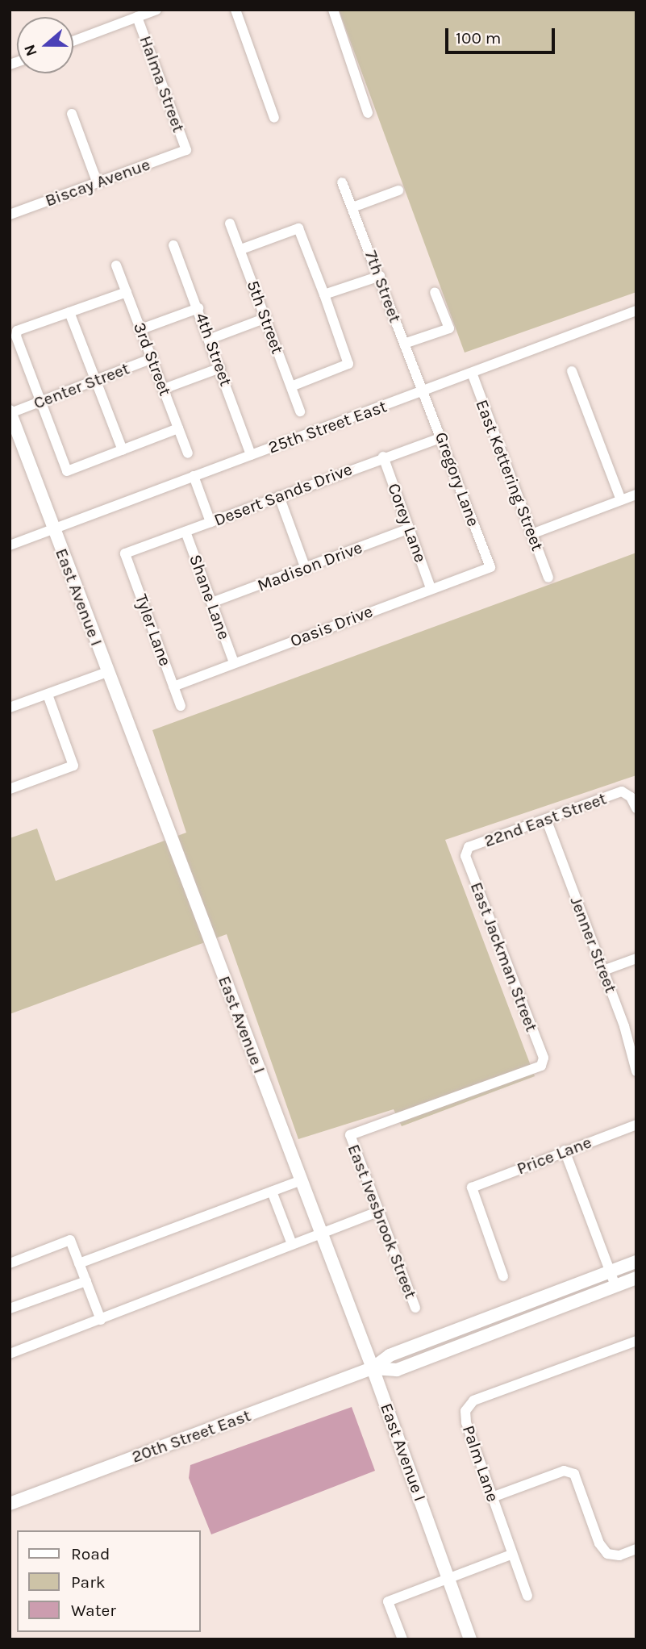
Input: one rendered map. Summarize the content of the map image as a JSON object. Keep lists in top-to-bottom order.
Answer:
{
  "streets": {
    "main road": ["East Avenue I", "20th Street East"],
    "street": [
      "Halma Street",
      "Biscay Avenue",
      "7th Street",
      "5th Street",
      "4th Street",
      "3rd Street",
      "Center Street",
      "25th Street East",
      "East Kettering Street",
      "Gregory Lane",
      "Desert Sands Drive",
      "Corey Lane",
      "Madison Drive",
      "Shane Lane",
      "Oasis Drive",
      "Tyler Lane",
      "22nd East Street",
      "Jenner Street",
      "East Jackman Street",
      "Price Lane",
      "East Ivesbrook Street",
      "Palm Lane"
    ]
  },
  "crossings": [
    ["Halma Street", "Biscay Avenue"],
    ["7th Street", "25th Street East"],
    ["7th Street", "Gregory Lane"],
    ["4th Street", "25th Street East"],
    ["3rd Street", "Center Street"],
    ["Center Street", "East Avenue I"],
    ["25th Street East", "East Kettering Street"],
    ["25th Street East", "Gregory Lane"],
    ["25th Street East", "East Avenue I"],
    ["Gregory Lane", "Desert Sands Drive"],
    ["Gregory Lane", "Oasis Drive"],
    ["Desert Sands Drive", "Corey Lane"],
    ["Desert Sands Drive", "Shane Lane"],
    ["Desert Sands Drive", "Tyler Lane"],
    ["Corey Lane", "Madison Drive"],
    ["Corey Lane", "Oasis Drive"],
    ["Madison Drive", "Shane Lane"],
    ["East Avenue I", "20th Street East"],
    ["Shane Lane", "Oasis Drive"],
    ["Oasis Drive", "Tyler Lane"],
    ["22nd East Street", "Jenner Street"],
    ["22nd East Street", "East Jackman Street"],
    ["East Jackman Street", "East Ivesbrook Street"]
  ],
  "legend": ["Road", "Park", "Water"],
  "scale_bar": "100 m",
  "north": "left"
}
